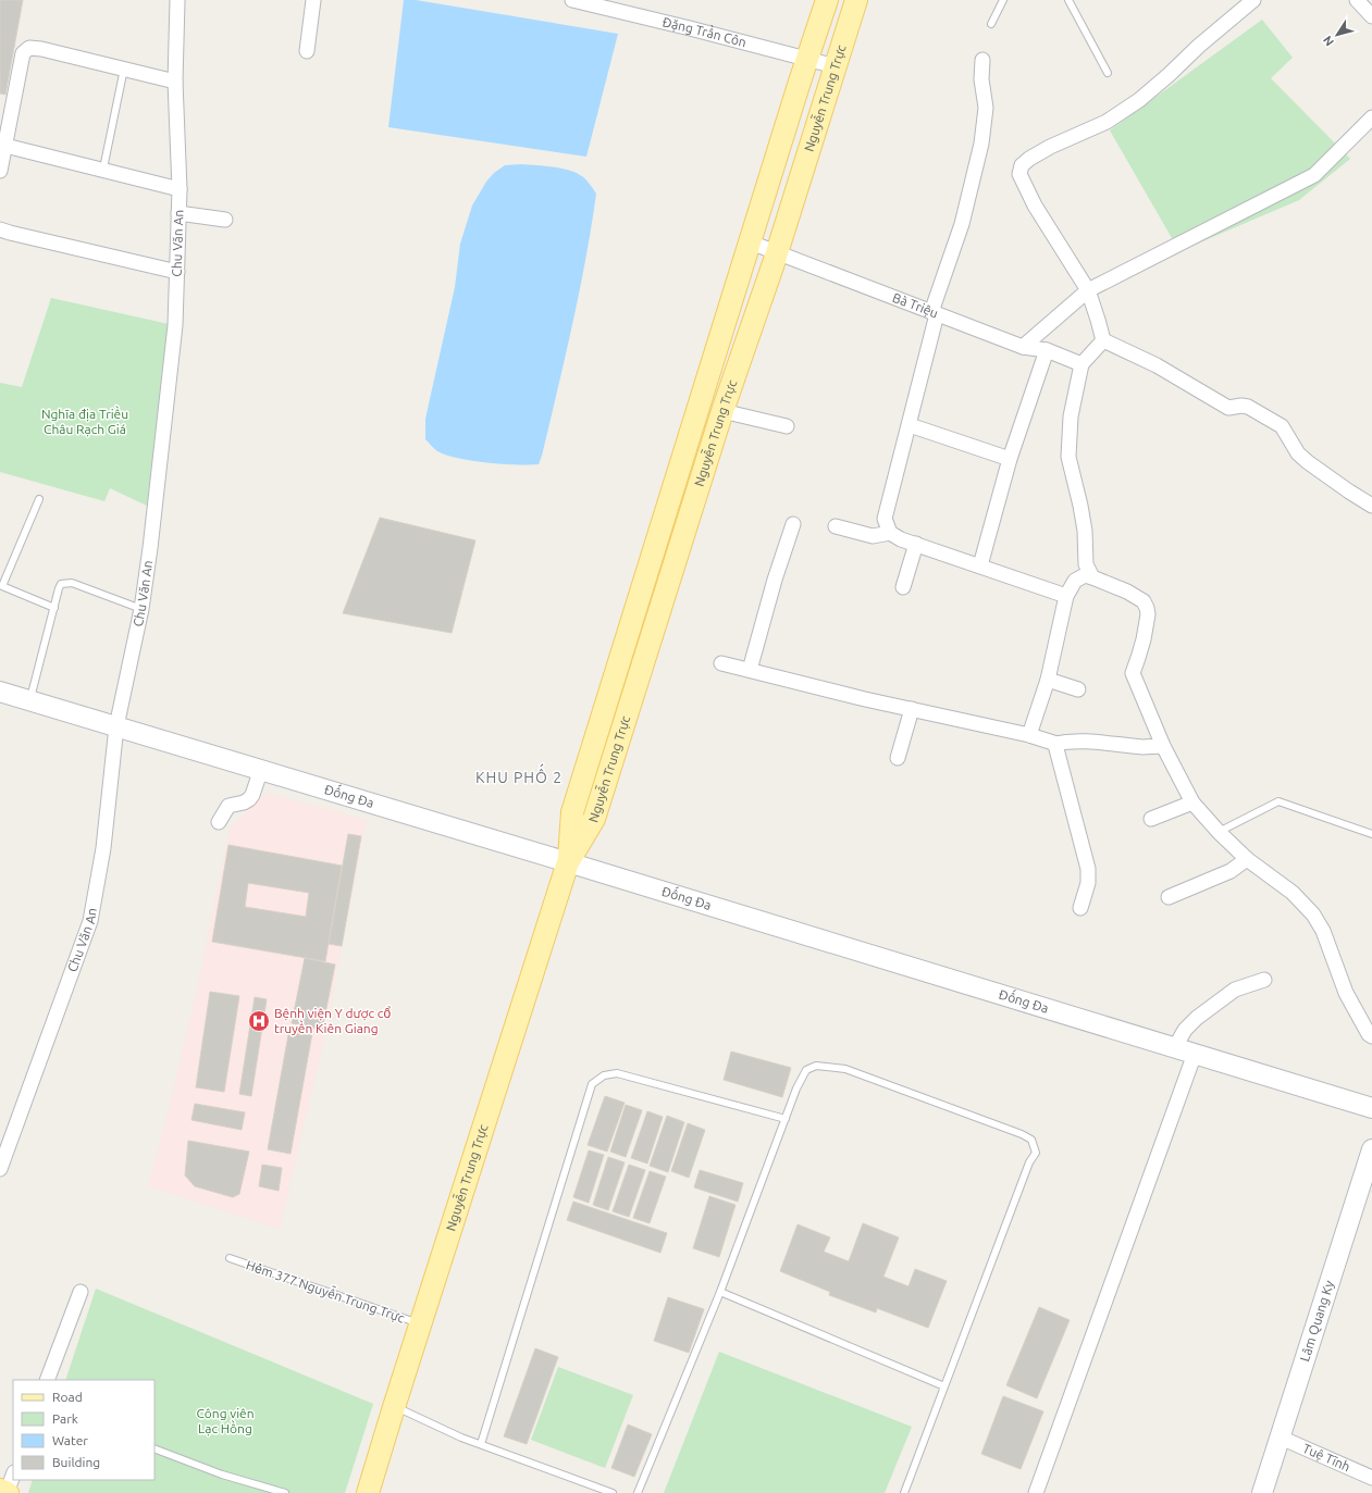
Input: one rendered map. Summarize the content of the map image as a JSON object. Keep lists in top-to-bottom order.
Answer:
{
  "streets": {
    "main road": ["Nguyễn Trung Trực"],
    "street": [
      "Đặng Trần Côn",
      "Chu Văn An",
      "Bà Triệu",
      "Đống Đa",
      "Lâm Quang Ky",
      "Tuệ Tĩnh"
    ],
    "lane": ["Hẻm 377 Nguyễn Trung Trực"]
  },
  "crossings": [
    ["Đặng Trần Côn", "Nguyễn Trung Trực"],
    ["Nguyễn Trung Trực", "Bà Triệu"],
    ["Nguyễn Trung Trực", "Đống Đa"],
    ["Nguyễn Trung Trực", "Hẻm 377 Nguyễn Trung Trực"],
    ["Chu Văn An", "Đống Đa"],
    ["Lâm Quang Ky", "Tuệ Tĩnh"]
  ],
  "districts": ["KHU PHỐ 2"],
  "parks": ["Nghĩa địa Triều Châu Rạch Giá", "Công viên Lạc Hồng"],
  "places": {
    "hospital": ["Bệnh viện Y dược cổ truyền Kiên Giang"]
  },
  "legend": [
    "Road",
    "Park",
    "Water",
    "Building"
  ],
  "north": "bottom left"
}
